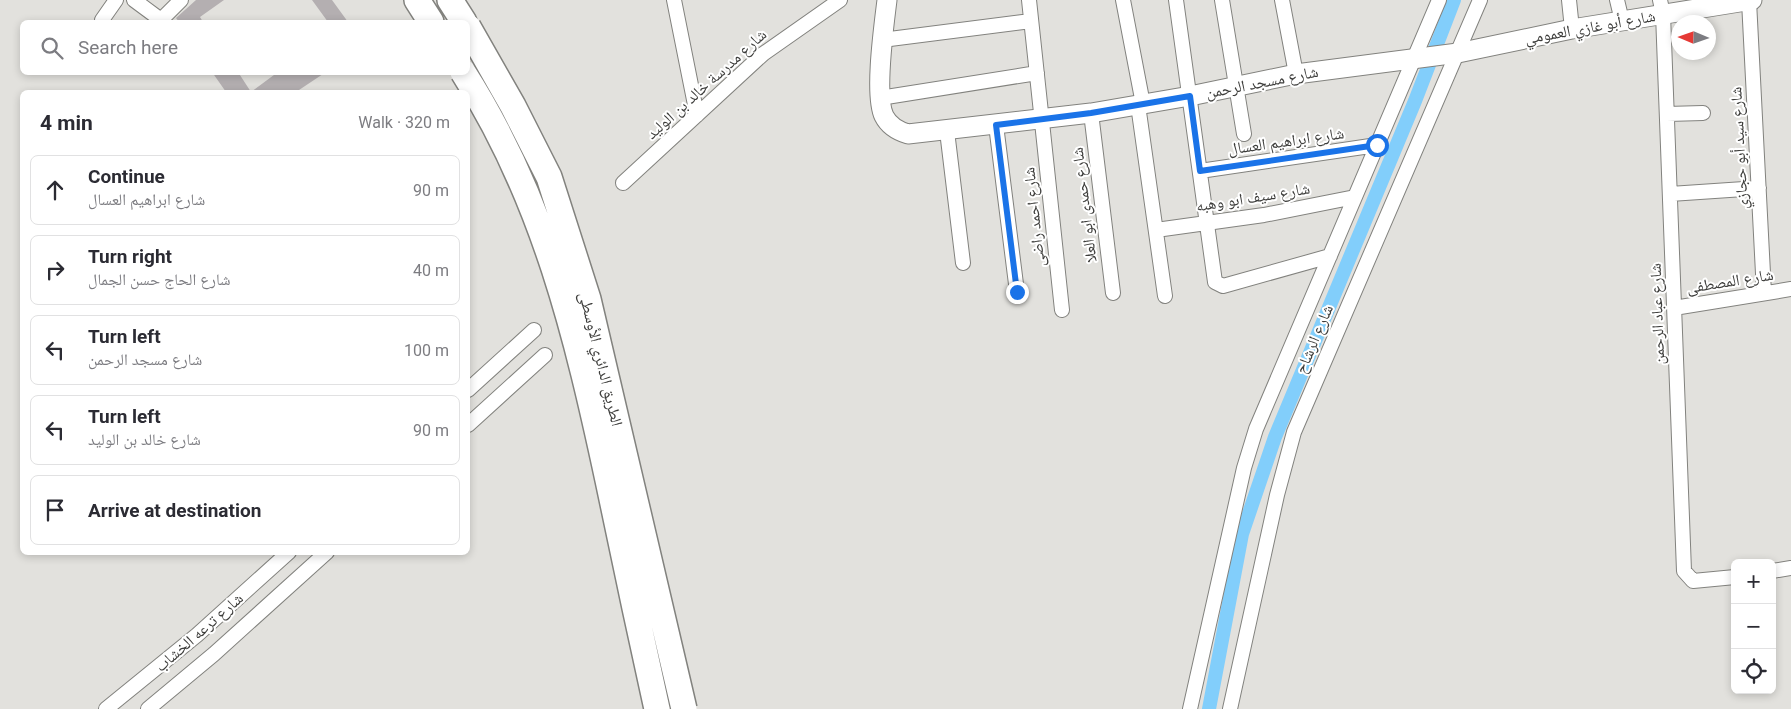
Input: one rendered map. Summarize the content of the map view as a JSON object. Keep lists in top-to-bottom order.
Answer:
{
  "streets": {
    "highway": ["الطريق الدائري الأوسطى"],
    "street": [
      "شارع أبو غازي العمومي",
      "شارع مسجد الرحمن",
      "شارع مدرسة خالد بن الوليد",
      "شارع ابراهيم العسال",
      "شارع سيد أبو حجازي",
      "شارع سيف ابو وهبه",
      "شارع حمدى ابو العلا",
      "شارع احمد راضى",
      "شارع المصطفى",
      "شارع عباد الرحمن",
      "شارع الرشاح",
      "شارع ترعه الخشاب"
    ]
  },
  "crossings": [
    ["شارع أبو غازي العمومي", "شارع مسجد الرحمن"],
    ["شارع أبو غازي العمومي", "شارع سيد أبو حجازي"],
    ["شارع أبو غازي العمومي", "شارع عباد الرحمن"],
    ["شارع أبو غازي العمومي", "شارع الرشاح"],
    ["شارع مسجد الرحمن", "شارع حمدى ابو العلا"],
    ["شارع مسجد الرحمن", "شارع احمد راضى"],
    ["شارع مسجد الرحمن", "شارع الرشاح"],
    ["شارع ابراهيم العسال", "شارع الرشاح"],
    ["شارع سيد أبو حجازي", "شارع المصطفى"],
    ["شارع سيف ابو وهبه", "شارع الرشاح"],
    ["شارع المصطفى", "شارع عباد الرحمن"]
  ],
  "north": "left",
  "page": {
    "search": "Search here",
    "heading": ["4 min", "Walk · 320 m"],
    "list": [
      ["Continue", "شارع ابراهيم العسال", "90 m"],
      ["Turn right", "شارع الحاج حسن الجمال", "40 m"],
      ["Turn left", "شارع مسجد الرحمن", "100 m"],
      ["Turn left", "شارع خالد بن الوليد", "90 m"],
      "Arrive at destination"
    ],
    "map_buttons": ["+", "−"]
  }
}
